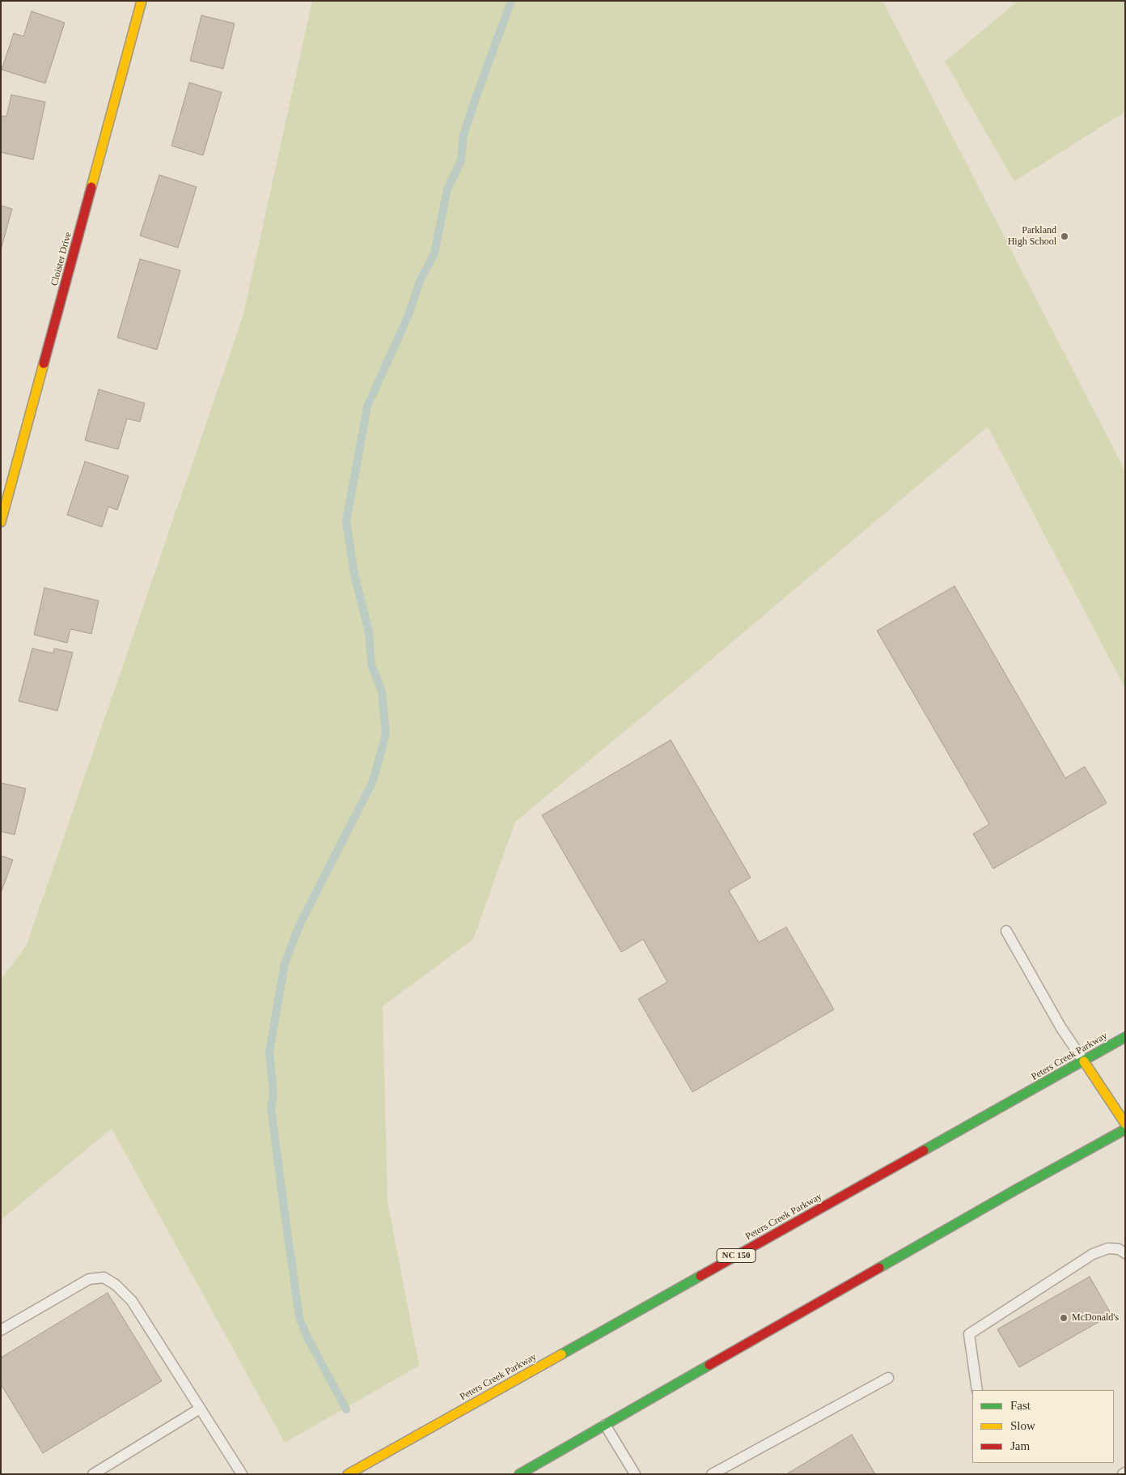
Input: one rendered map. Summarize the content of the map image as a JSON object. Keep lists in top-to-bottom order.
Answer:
{
  "streets": {
    "main road": ["Cloister Drive", "Peters Creek Parkway", "NC 150"]
  },
  "places": ["Parkland High School", "McDonald's"],
  "legend": ["Fast", "Slow", "Jam"]
}
